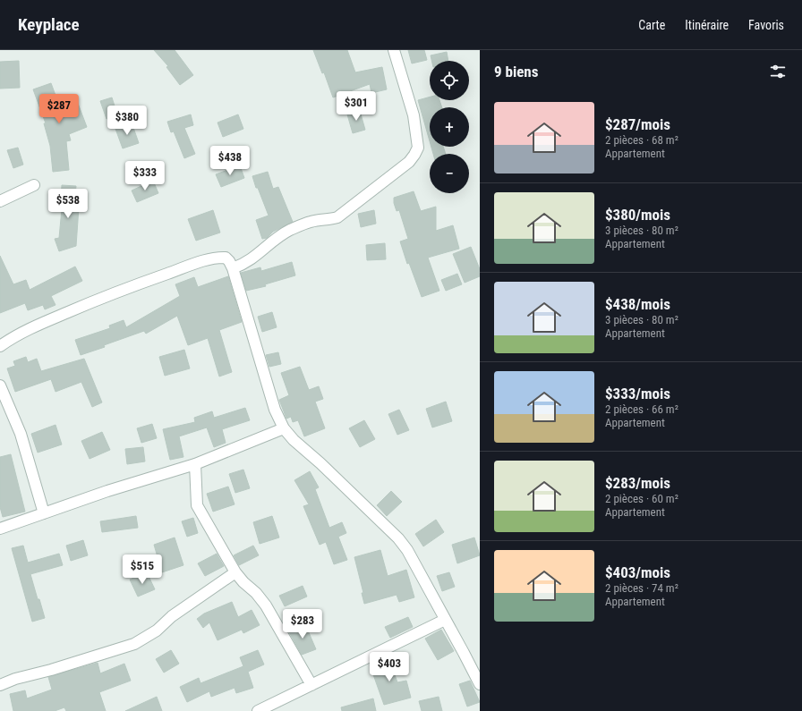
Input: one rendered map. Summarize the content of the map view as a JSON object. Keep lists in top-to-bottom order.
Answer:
{
  "page": {
    "header": "Keyplace",
    "nav": ["Carte", "Itinéraire", "Favoris"],
    "heading": "9 biens",
    "map_buttons": ["+", "−"],
    "price": [
      "$301",
      "$287",
      "$380",
      "$438",
      "$333",
      "$538",
      "$515",
      "$283",
      "$403"
    ],
    "list": [
      {
        "name": "$287/mois",
        "note": "2 pièces · 68 m² · Appartement"
      },
      {
        "name": "$380/mois",
        "note": "3 pièces · 80 m² · Appartement"
      },
      {
        "name": "$438/mois",
        "note": "3 pièces · 80 m² · Appartement"
      },
      {
        "name": "$333/mois",
        "note": "2 pièces · 66 m² · Appartement"
      },
      {
        "name": "$283/mois",
        "note": "2 pièces · 60 m² · Appartement"
      },
      {
        "name": "$403/mois",
        "note": "2 pièces · 74 m² · Appartement"
      }
    ]
  }
}
